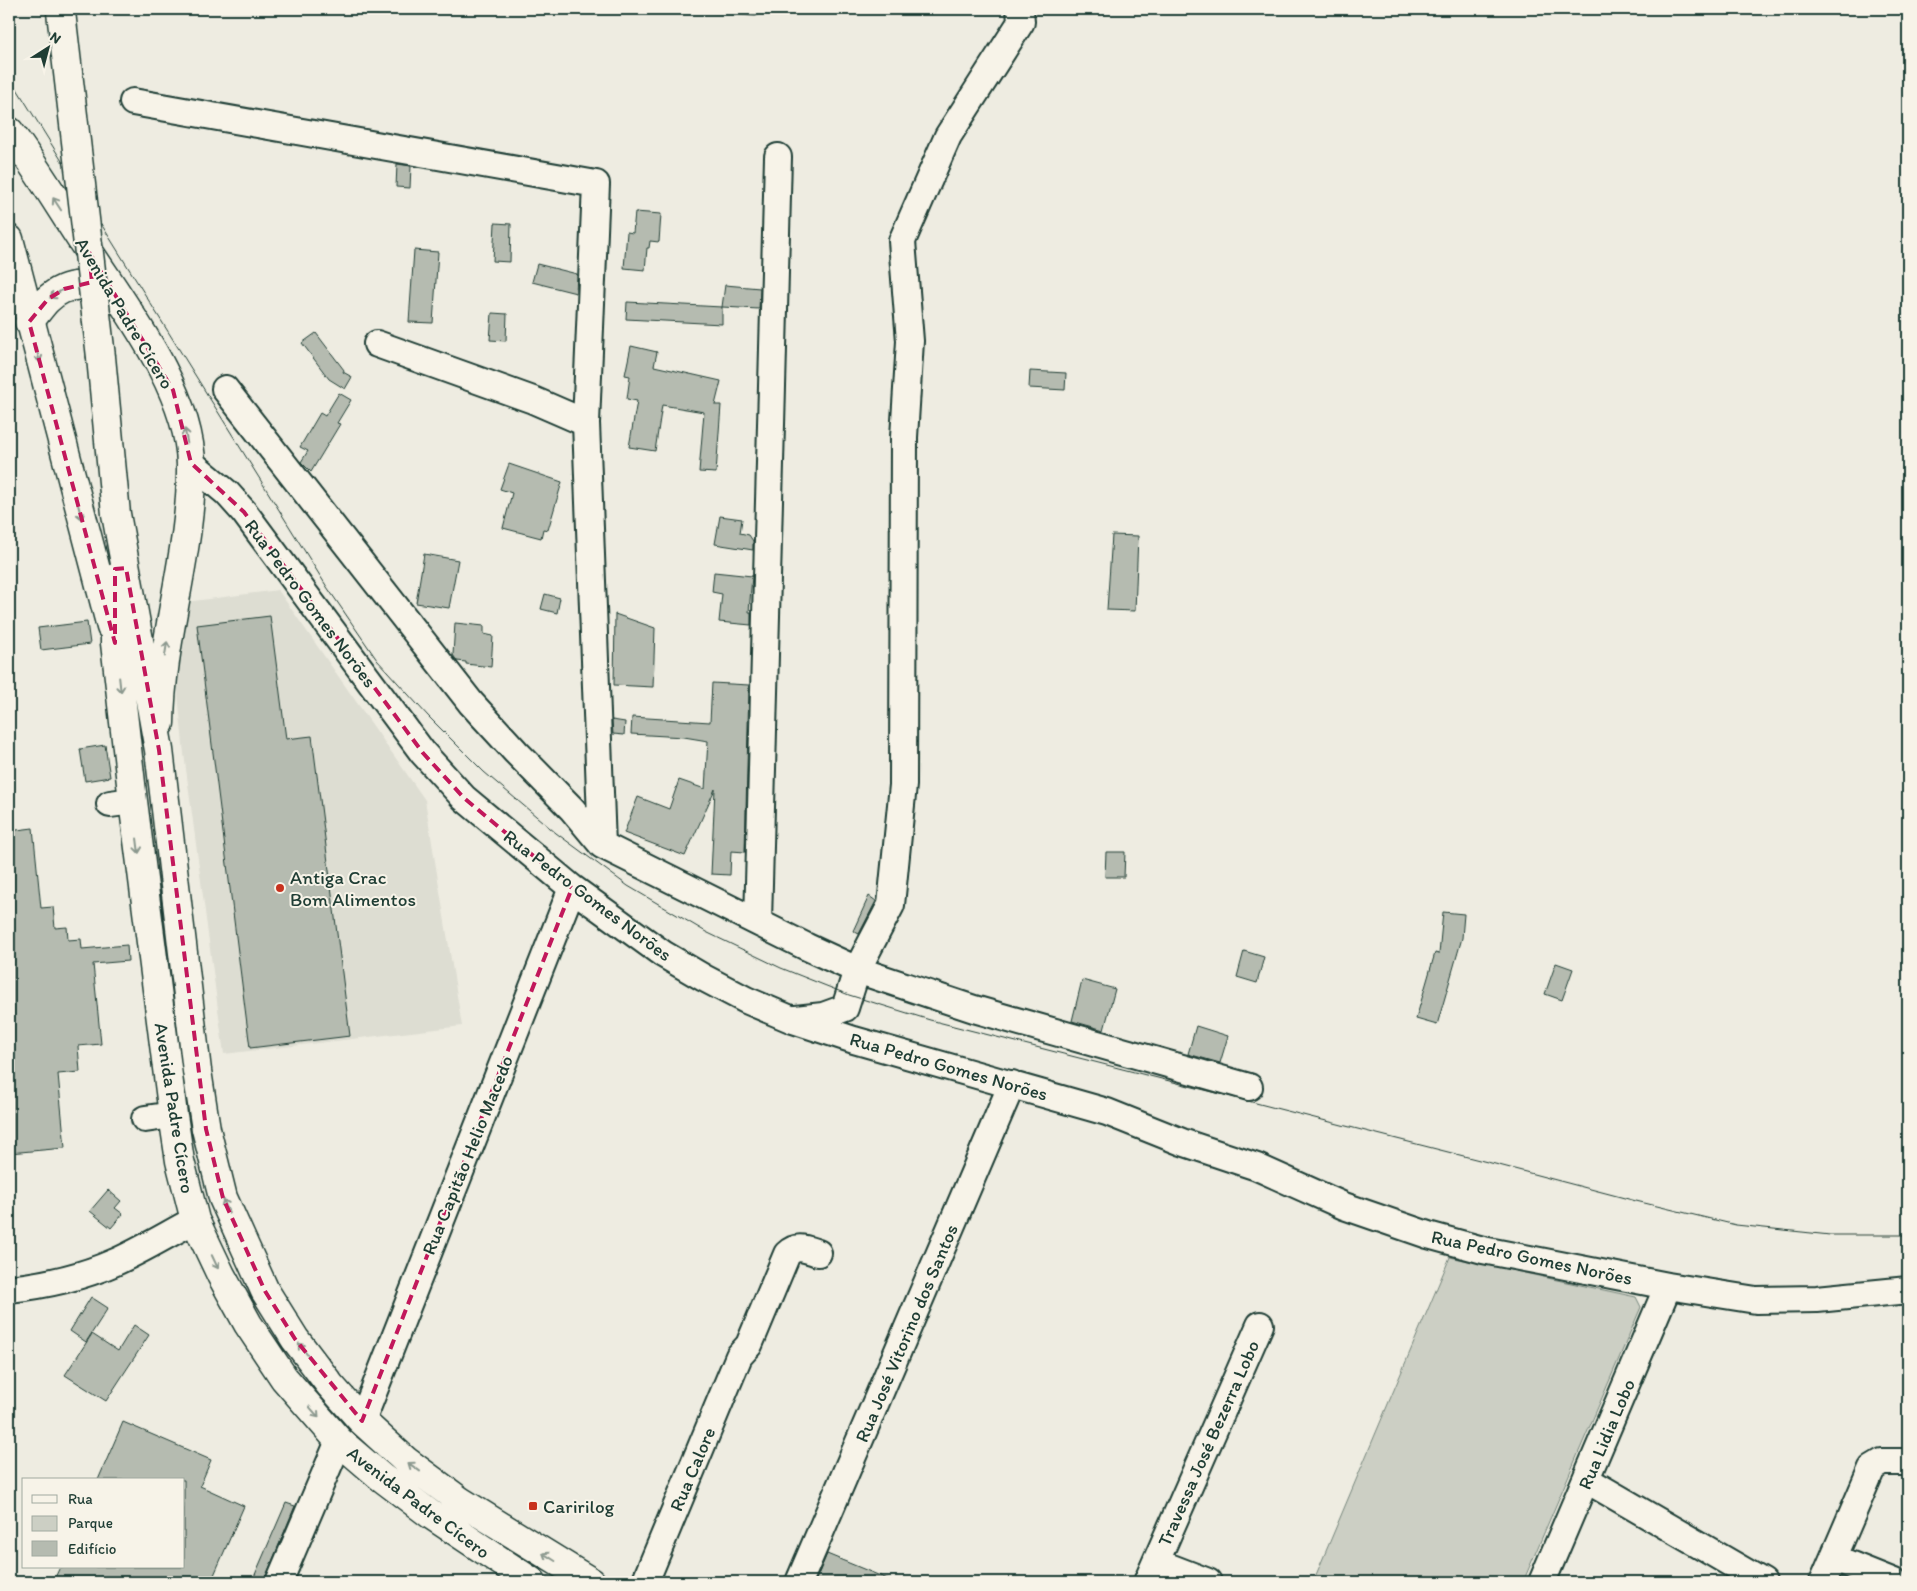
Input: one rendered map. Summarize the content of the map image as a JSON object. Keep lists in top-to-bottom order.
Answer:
{
  "streets": {
    "main road": ["Avenida Padre Cícero"],
    "street": [
      "Rua Pedro Gomes Norões",
      "Rua Capitão Helio Macedo",
      "Rua José Vitorino dos Santos",
      "Rua Lidia Lobo",
      "Travessa José Bezerra Lobo",
      "Rua Calore"
    ]
  },
  "crossings": [
    ["Avenida Padre Cícero", "Rua Pedro Gomes Norões"],
    ["Avenida Padre Cícero", "Rua Capitão Helio Macedo"],
    ["Rua Pedro Gomes Norões", "Rua Capitão Helio Macedo"],
    ["Rua Pedro Gomes Norões", "Rua José Vitorino dos Santos"],
    ["Rua Pedro Gomes Norões", "Rua Lidia Lobo"]
  ],
  "places": {
    "other": ["Antiga Crac Bom Alimentos"],
    "transit": ["Caririlog"]
  },
  "legend": ["Rua", "Parque", "Edifício"],
  "north": "top right"
}
